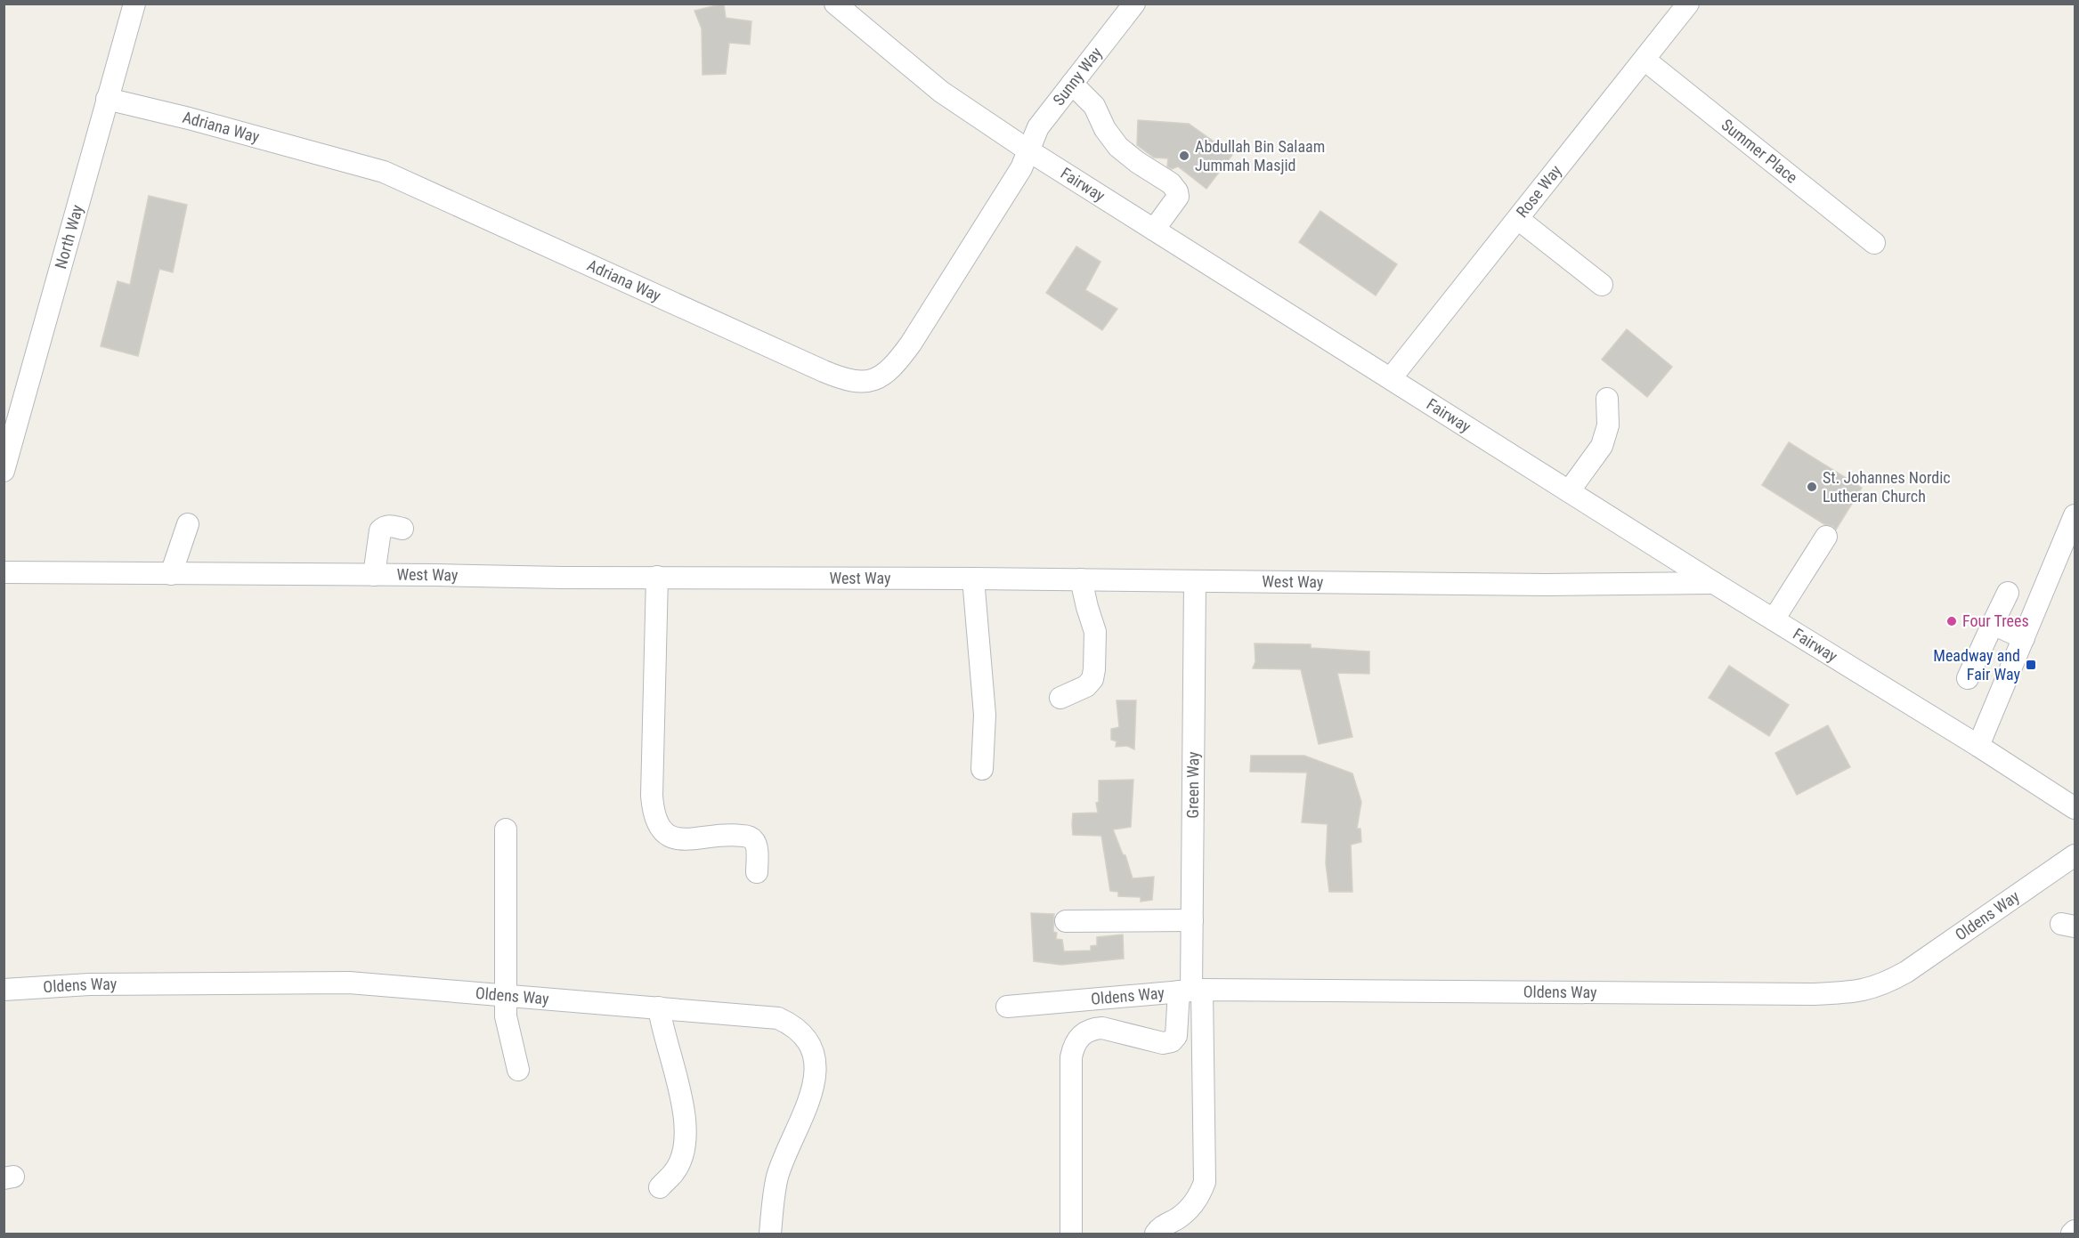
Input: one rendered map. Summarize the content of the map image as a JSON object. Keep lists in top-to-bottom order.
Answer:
{
  "streets": {
    "street": [
      "Sunny Way",
      "Adriana Way",
      "Summer Place",
      "Fairway",
      "Rose Way",
      "North Way",
      "West Way",
      "Green Way",
      "Oldens Way"
    ]
  },
  "crossings": [
    ["Sunny Way", "Adriana Way"],
    ["Sunny Way", "Fairway"],
    ["Adriana Way", "Fairway"],
    ["Adriana Way", "North Way"],
    ["Summer Place", "Rose Way"],
    ["Fairway", "Rose Way"],
    ["Fairway", "West Way"],
    ["West Way", "Green Way"],
    ["Green Way", "Oldens Way"]
  ],
  "places": {
    "other": ["Abdullah Bin Salaam Jummah Masjid", "St. Johannes Nordic Lutheran Church", "Four Trees"],
    "transit": ["Meadway and Fair Way"]
  }
}
